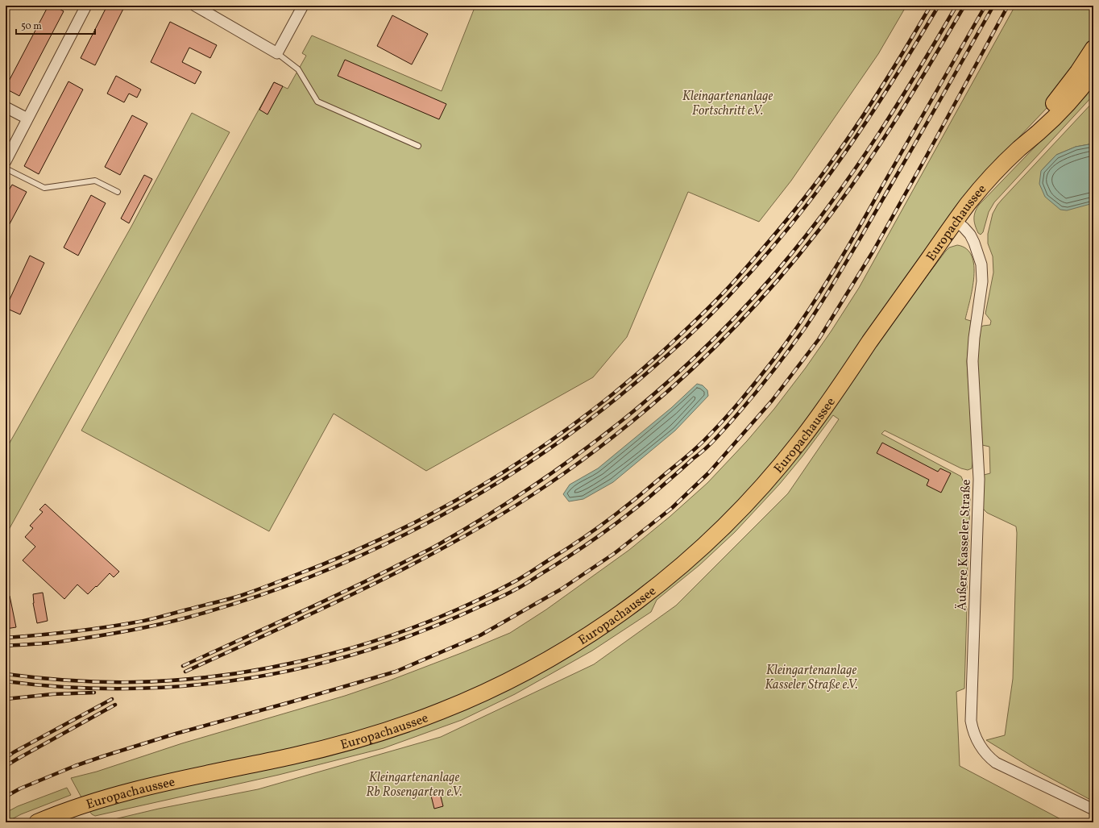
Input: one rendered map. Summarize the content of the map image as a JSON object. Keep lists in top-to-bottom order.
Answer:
{
  "streets": {
    "main road": ["Europachaussee"],
    "street": ["Äußere Kasseler Straße"]
  },
  "crossings": [
    ["Europachaussee", "Äußere Kasseler Straße"]
  ],
  "parks": ["Kleingartenanlage Fortschritt e.V.", "Kleingartenanlage Kasseler Straße e.V.", "Kleingartenanlage Rb Rosengarten e.V."],
  "scale_bar": "50 m"
}
